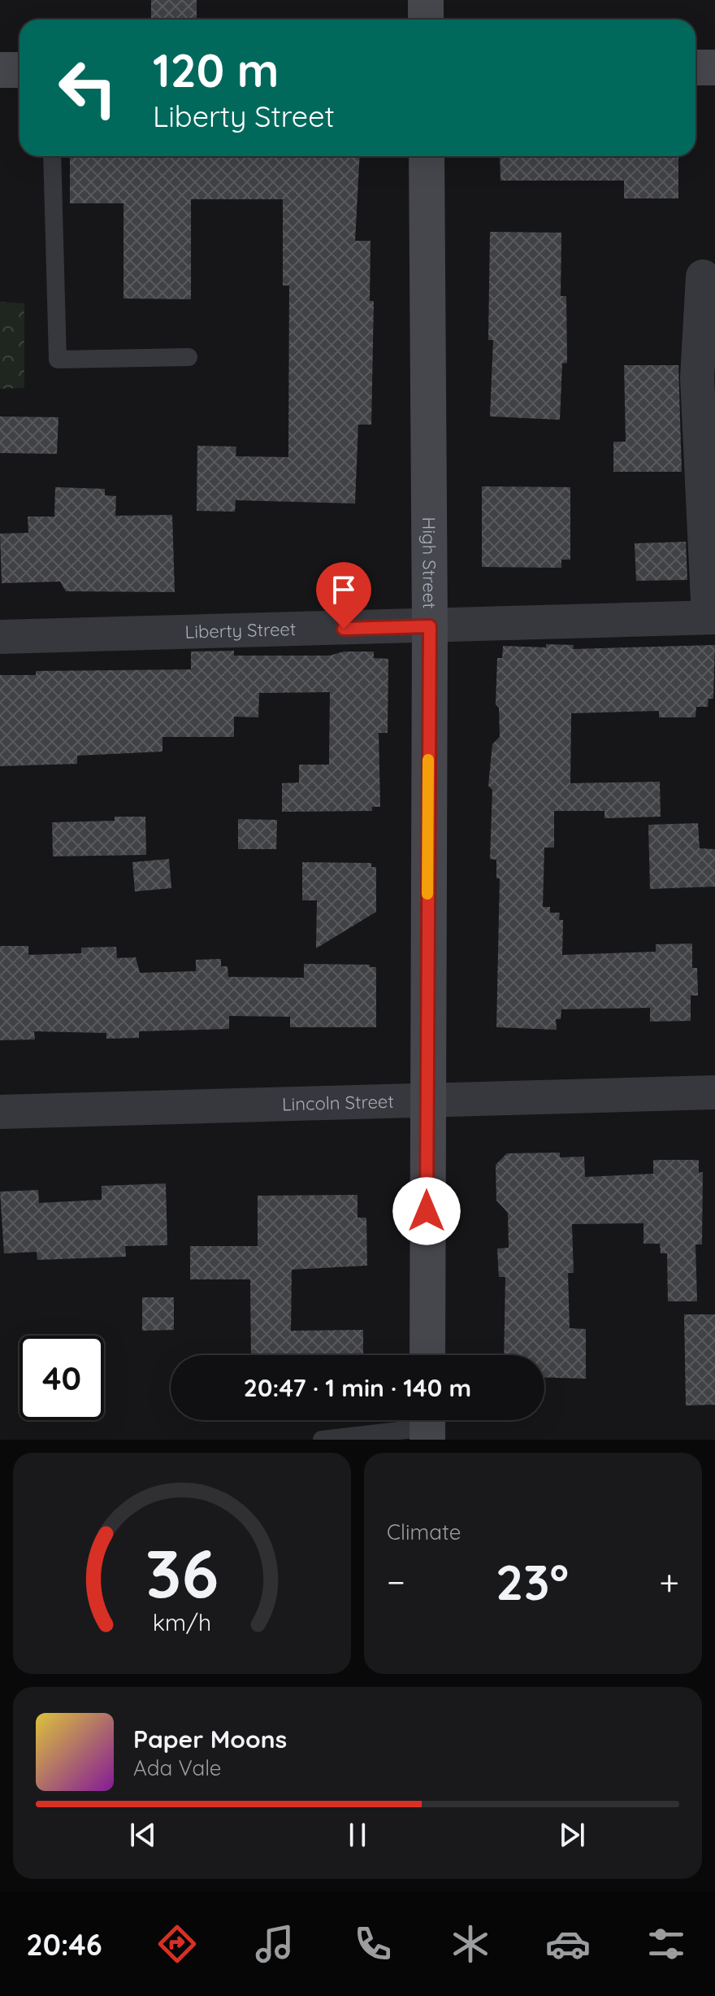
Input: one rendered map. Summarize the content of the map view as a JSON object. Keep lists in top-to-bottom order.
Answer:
{
  "streets": {
    "street": ["High Street", "Liberty Street", "Lincoln Street"]
  },
  "crossings": [
    ["High Street", "Liberty Street"],
    ["High Street", "Lincoln Street"]
  ],
  "page": {
    "turn": ["120 m", "Liberty Street"],
    "limit": "40",
    "trip": "20:47 · 1 min · 140 m",
    "tile": "Climate",
    "heat": ["−", "23°", "+"],
    "song": ["Paper Moons", "Ada Vale"],
    "tabs": "20:46",
    "gauge": ["36", "km/h"]
  }
}
